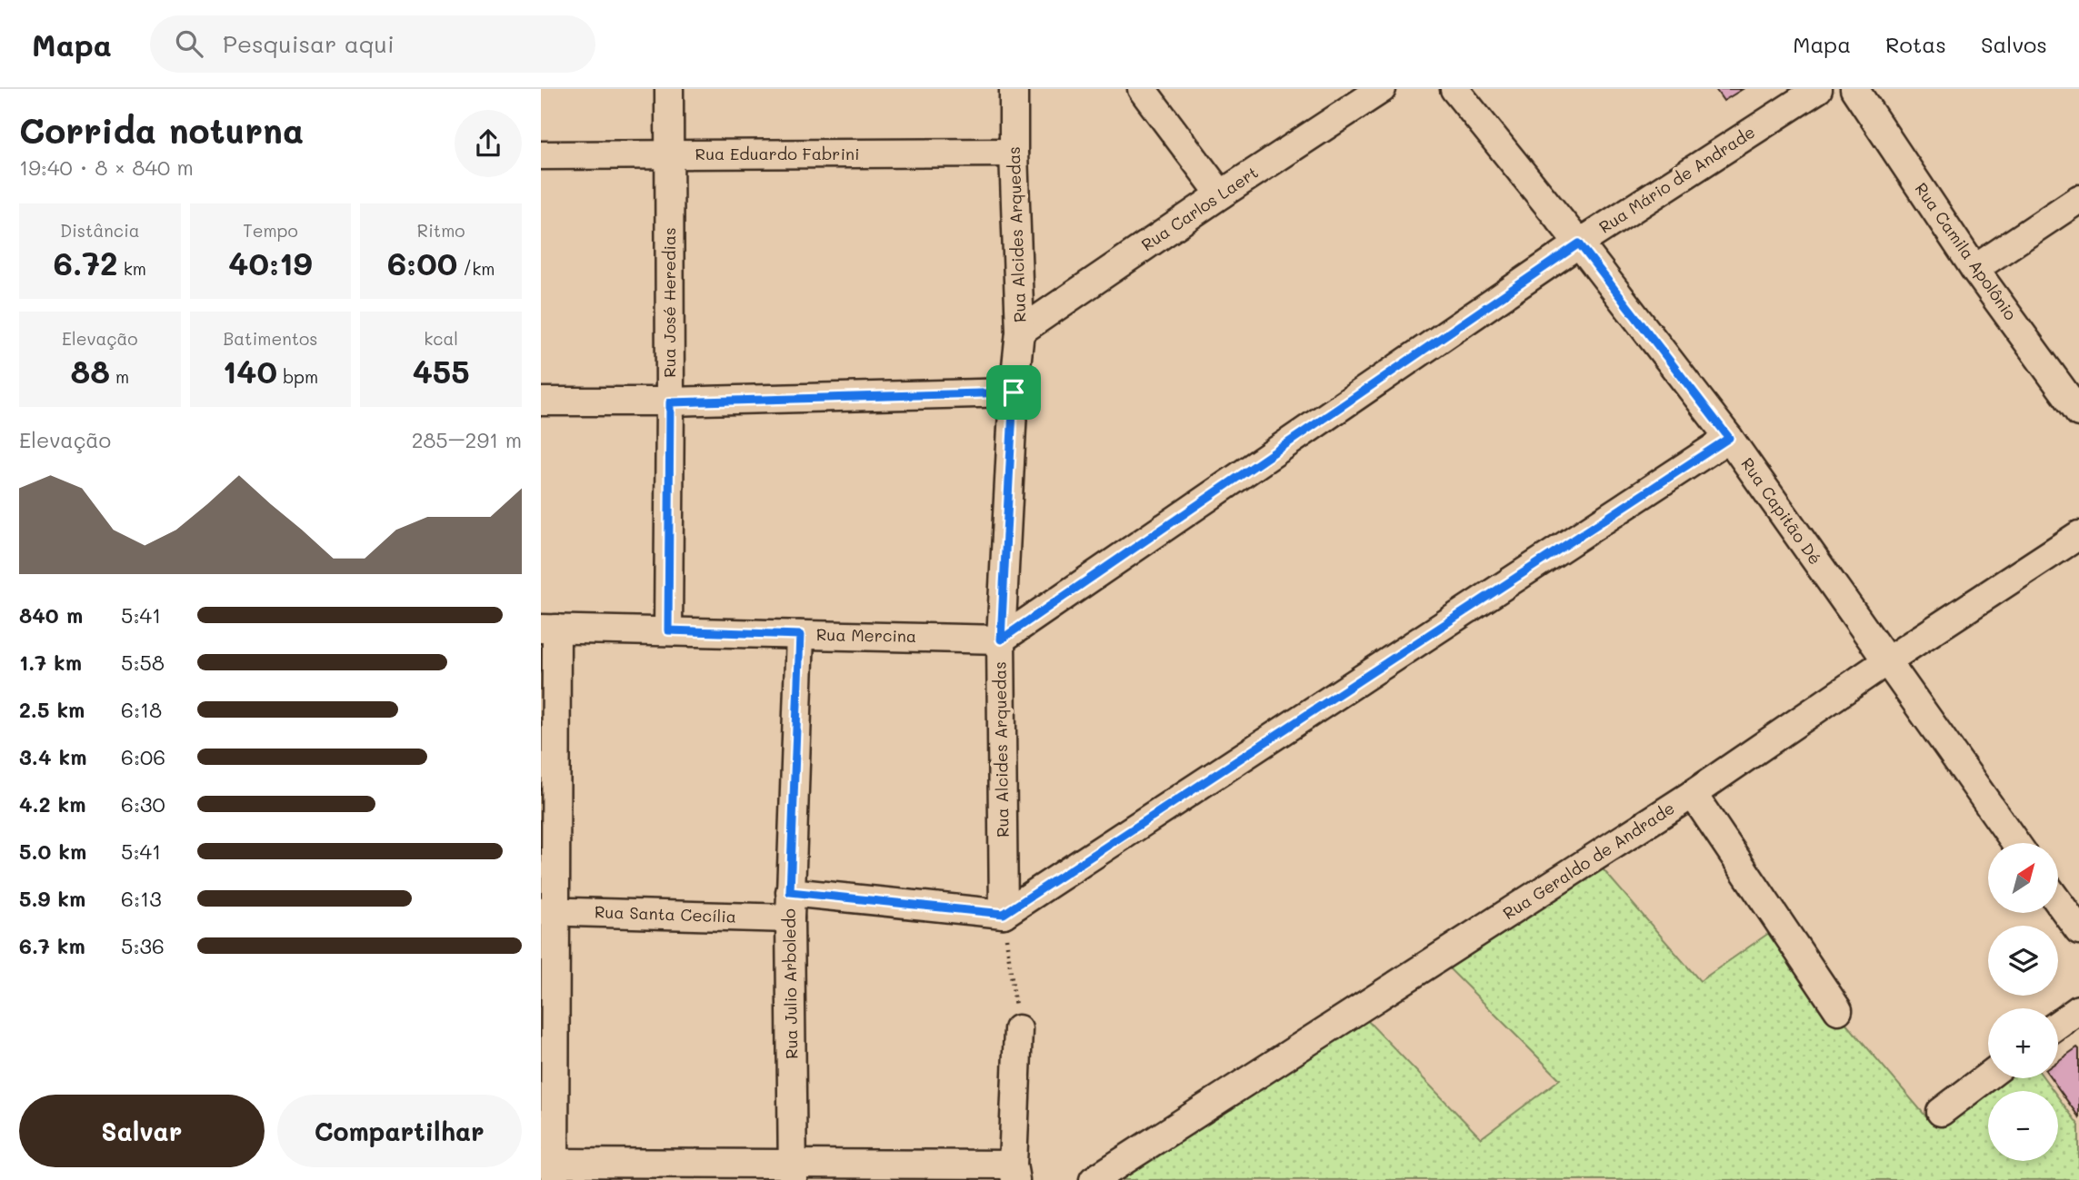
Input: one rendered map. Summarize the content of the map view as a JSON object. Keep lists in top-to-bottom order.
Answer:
{
  "streets": {
    "street": [
      "Rua Eduardo Fabrini",
      "Rua Mário de Andrade",
      "Rua Carlos Laert",
      "Rua Alcides Arquedas",
      "Rua Camila Apolônio",
      "Rua José Heredias",
      "Rua Capitão Dé",
      "Rua Mercina",
      "Rua Geraldo de Andrade",
      "Rua Santa Cecília",
      "Rua Julio Arboledo"
    ]
  },
  "crossings": [
    ["Rua Eduardo Fabrini", "Rua Alcides Arquedas"],
    ["Rua Eduardo Fabrini", "Rua José Heredias"],
    ["Rua Mário de Andrade", "Rua Alcides Arquedas"],
    ["Rua Mário de Andrade", "Rua Capitão Dé"],
    ["Rua Mário de Andrade", "Rua Mercina"],
    ["Rua Carlos Laert", "Rua Alcides Arquedas"],
    ["Rua Alcides Arquedas", "Rua Mercina"],
    ["Rua Alcides Arquedas", "Rua Santa Cecília"],
    ["Rua José Heredias", "Rua Mercina"],
    ["Rua Capitão Dé", "Rua Geraldo de Andrade"],
    ["Rua Mercina", "Rua Julio Arboledo"],
    ["Rua Santa Cecília", "Rua Julio Arboledo"]
  ],
  "north": "top right",
  "page": {
    "header": "Mapa",
    "search": "Pesquisar aqui",
    "nav": ["Mapa", "Rotas", "Salvos"],
    "heading": ["Corrida noturna", "19:40 · 8 × 840 m"],
    "stats": [
      ["Distância", "6.72 km"],
      ["Tempo", "40:19"],
      ["Ritmo", "6:00 /km"],
      ["Elevação", "88 m"],
      ["Batimentos", "140 bpm"],
      ["kcal", "455"]
    ],
    "chart": ["Elevação", "285–291 m"],
    "list": [
      {
        "name": "840 m",
        "note": "5:41"
      },
      {
        "name": "1.7 km",
        "note": "5:58"
      },
      {
        "name": "2.5 km",
        "note": "6:18"
      },
      {
        "name": "3.4 km",
        "note": "6:06"
      },
      {
        "name": "4.2 km",
        "note": "6:30"
      },
      {
        "name": "5.0 km",
        "note": "5:41"
      },
      {
        "name": "5.9 km",
        "note": "6:13"
      },
      {
        "name": "6.7 km",
        "note": "5:36"
      }
    ],
    "map_buttons": ["+", "−"],
    "buttons": ["Salvar", "Compartilhar"]
  }
}
